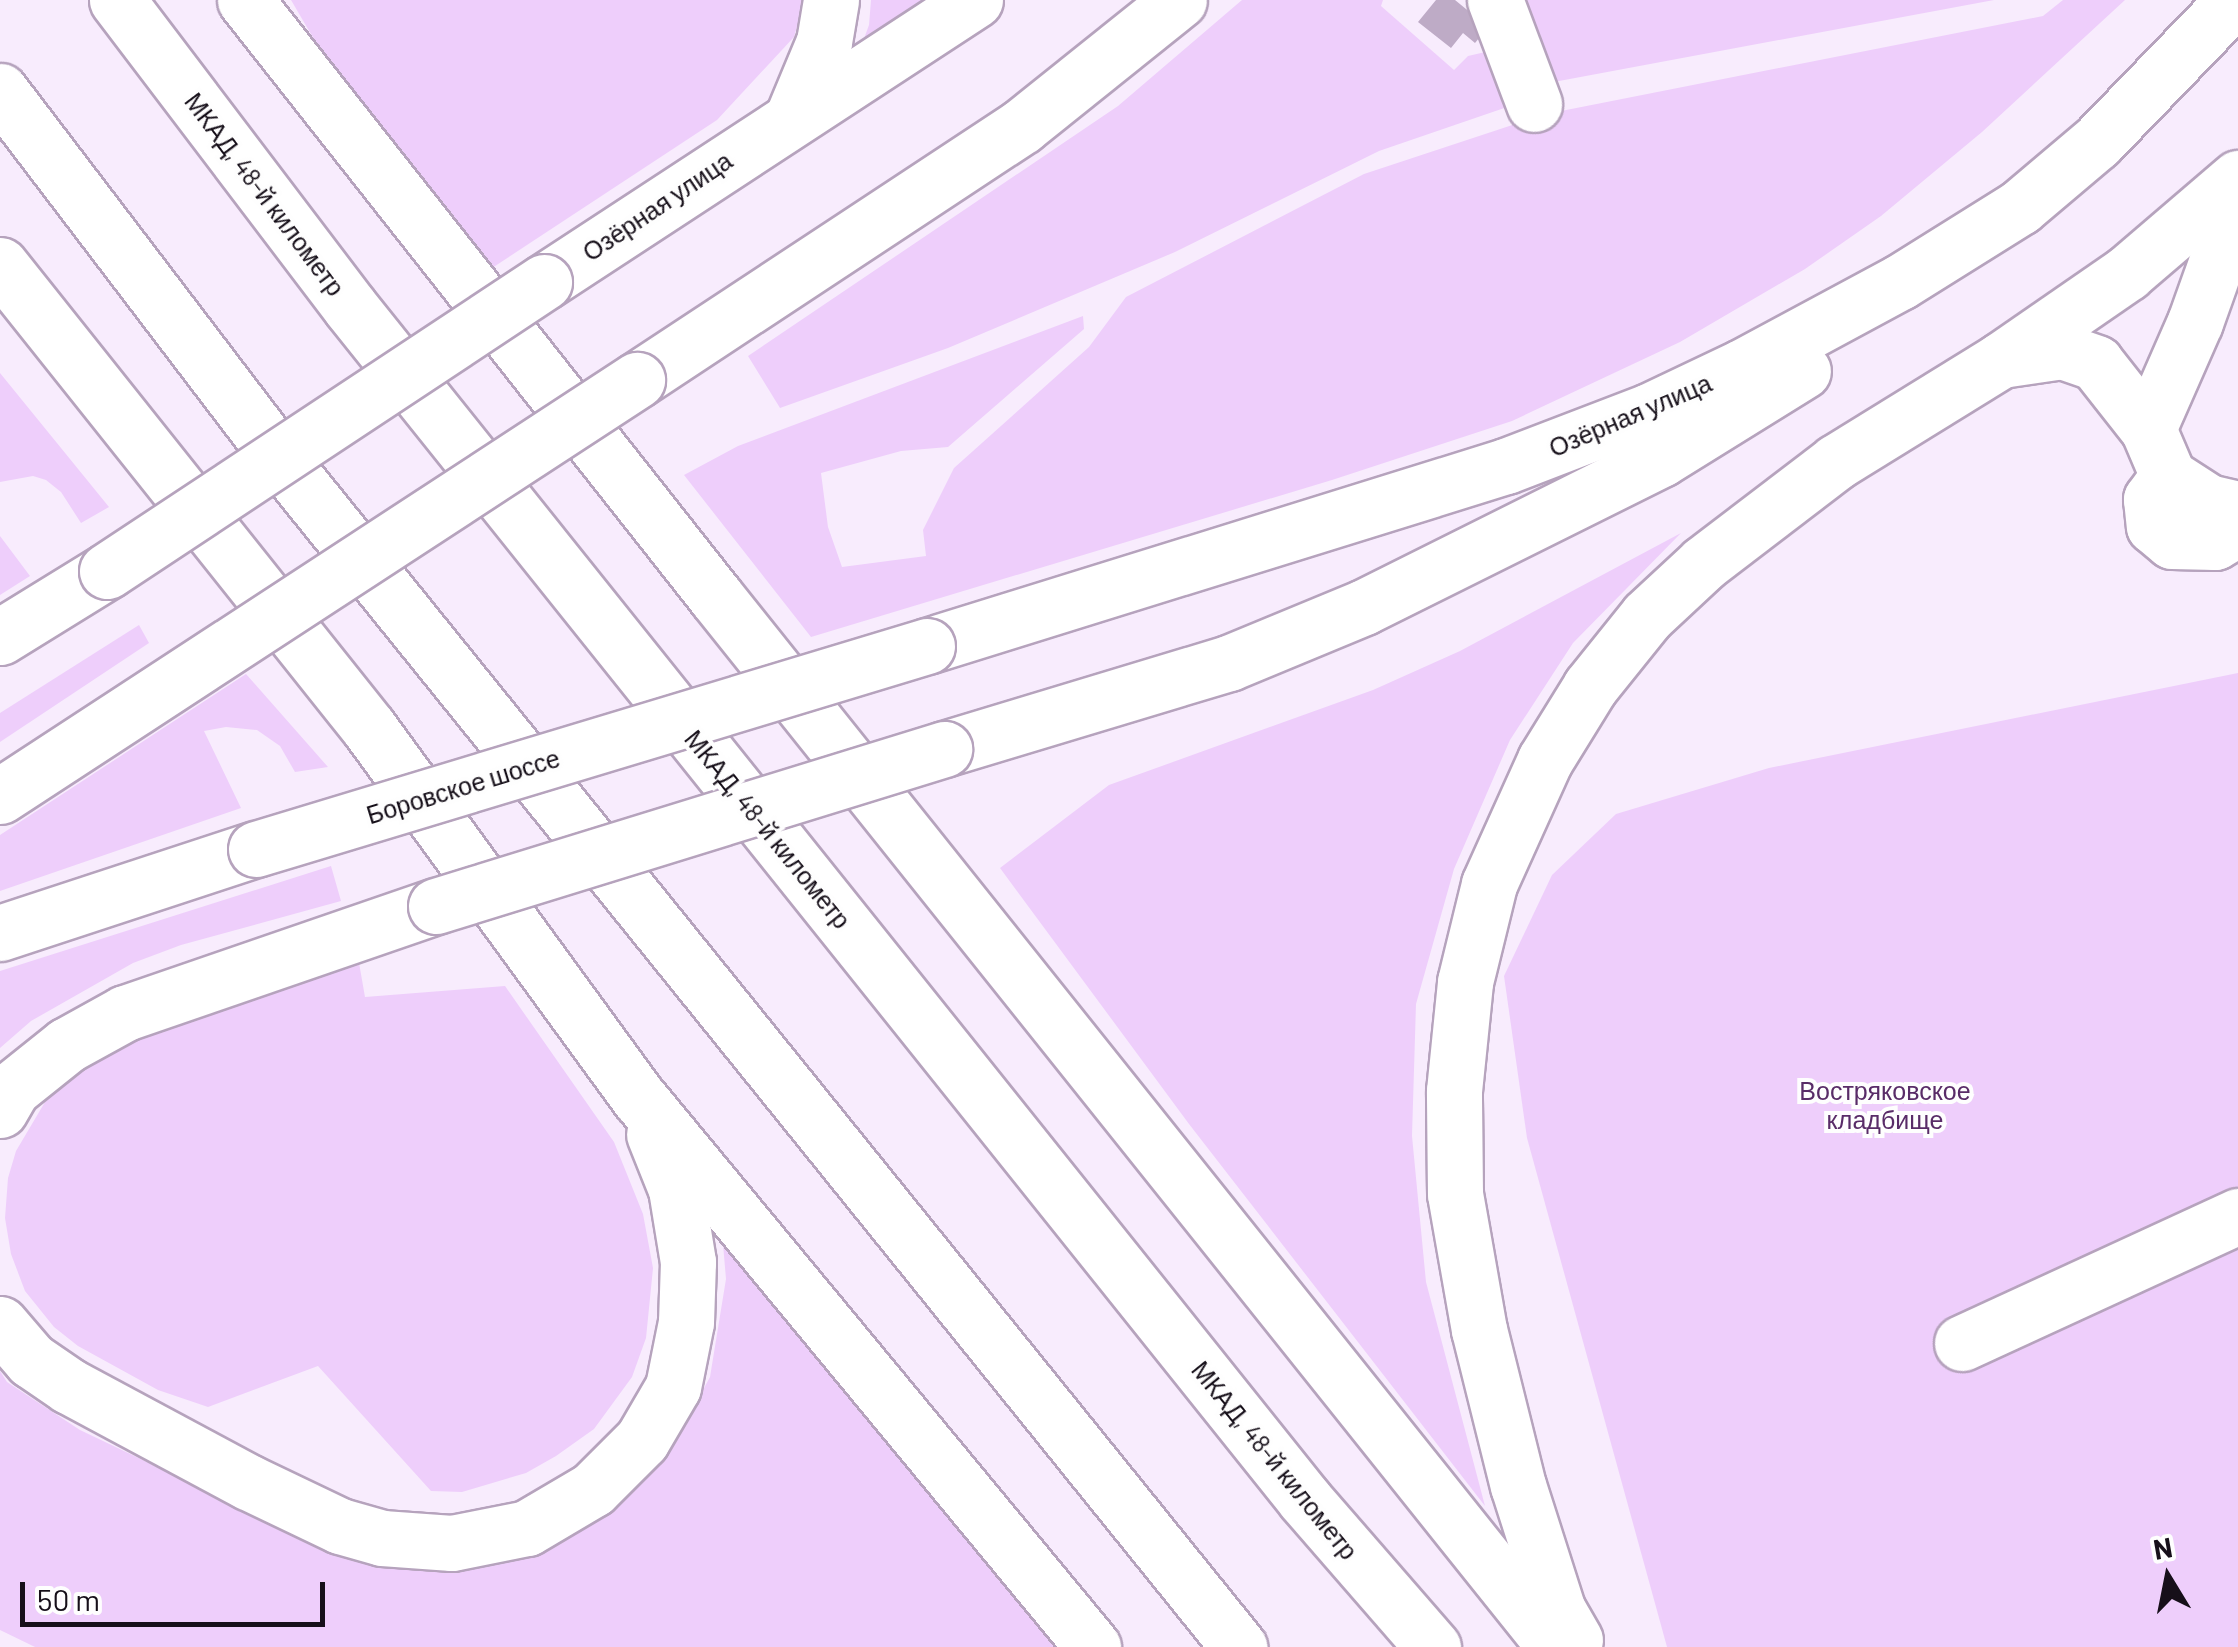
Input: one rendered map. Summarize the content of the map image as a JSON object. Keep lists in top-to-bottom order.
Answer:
{
  "streets": {
    "main road": ["МКАД, 48-й километр", "Озёрная улица", "Боровское шоссе"]
  },
  "crossings": [
    ["Озёрная улица", "Боровское шоссе"]
  ],
  "parks": ["Востряковское кладбище"],
  "scale_bar": "50 m",
  "north": "top"
}
